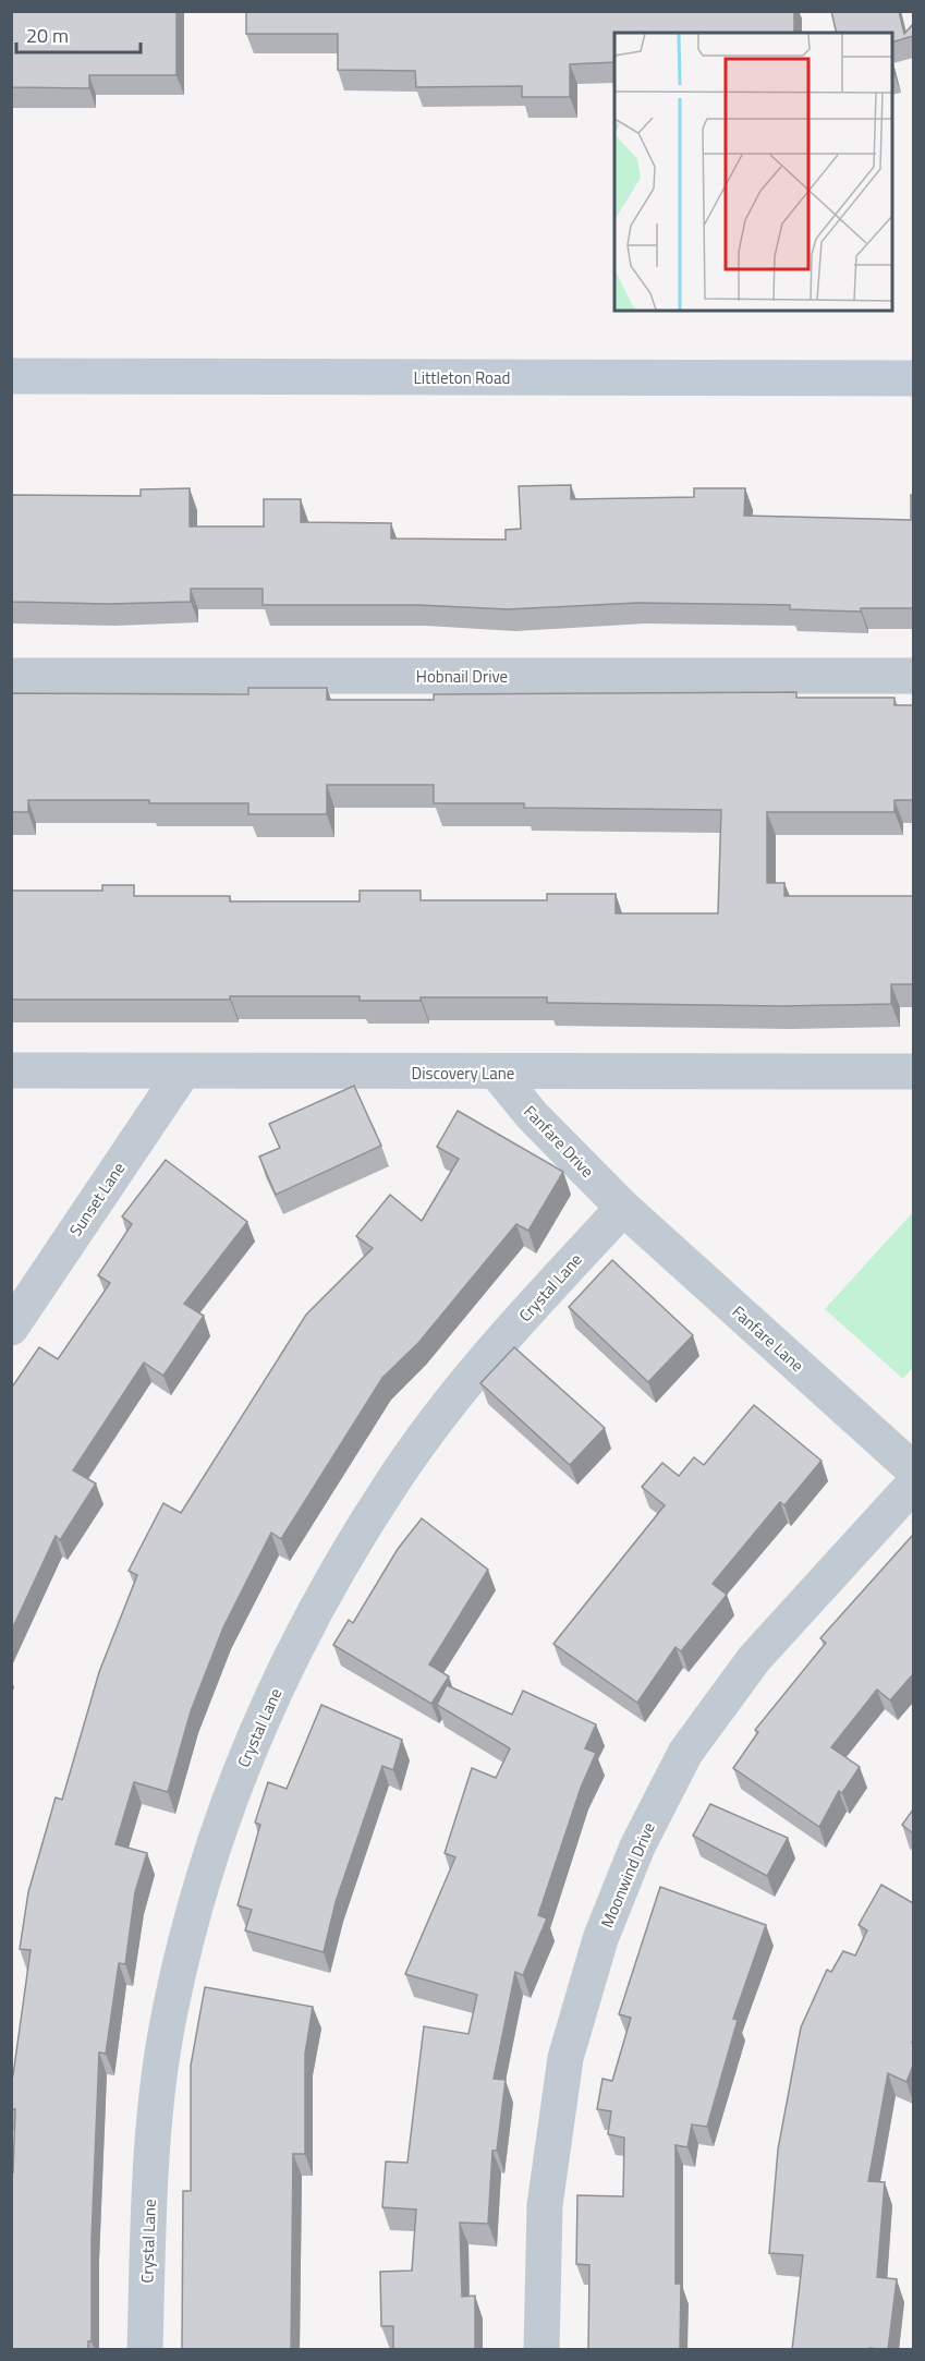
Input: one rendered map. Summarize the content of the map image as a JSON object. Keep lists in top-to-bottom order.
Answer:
{
  "streets": {
    "street": [
      "Littleton Road",
      "Hobnail Drive",
      "Discovery Lane",
      "Fanfare Drive",
      "Sunset Lane",
      "Crystal Lane",
      "Fanfare Lane",
      "Moonwind Drive"
    ]
  },
  "crossings": [
    ["Discovery Lane", "Fanfare Drive"],
    ["Discovery Lane", "Sunset Lane"],
    ["Fanfare Drive", "Crystal Lane"],
    ["Fanfare Drive", "Fanfare Lane"],
    ["Crystal Lane", "Fanfare Lane"]
  ],
  "scale_bar": "20 m"
}
